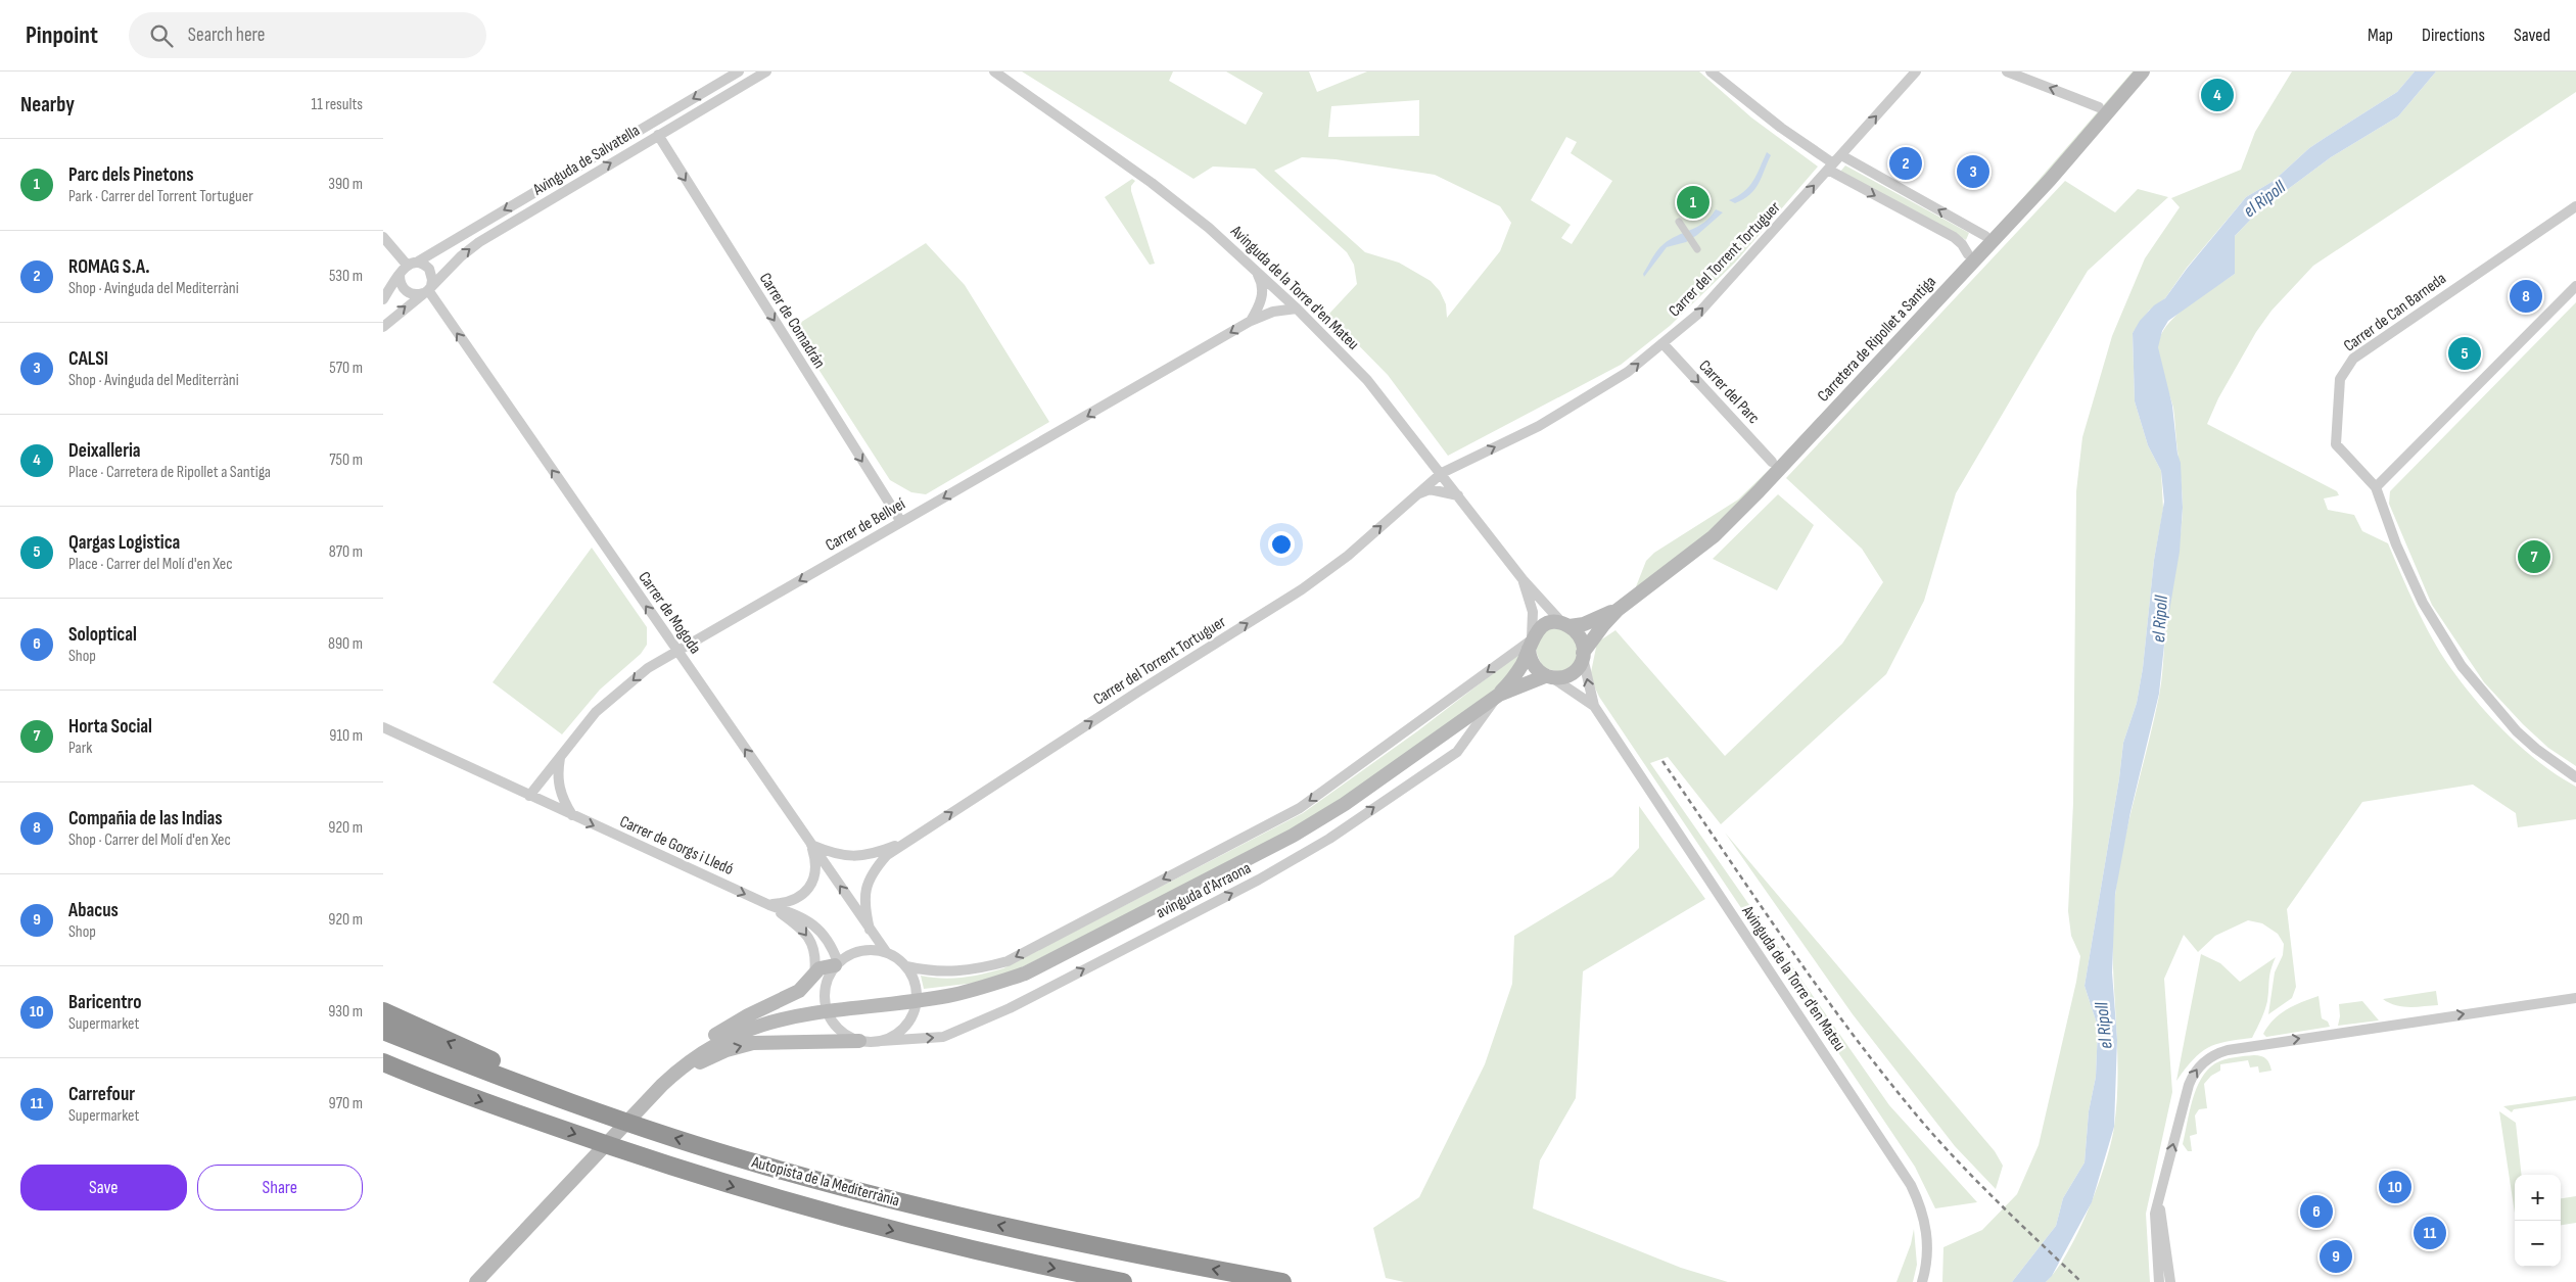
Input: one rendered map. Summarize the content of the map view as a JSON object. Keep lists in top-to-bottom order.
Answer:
{
  "streets": {
    "highway": ["Autopista de la Mediterrània"],
    "main road": ["Carretera de Ripollet a Santiga"],
    "street": [
      "Avinguda de Salvatella",
      "Carrer del Torrent Tortuguer",
      "Avinguda de la Torre d'en Mateu",
      "Carrer de Can Barneda",
      "Carrer de Comadrán",
      "Carrer del Parc",
      "Carrer de Bellveí",
      "Carrer de Mogoda",
      "Carrer de Gorgs i Lledó",
      "avinguda d'Arraona"
    ]
  },
  "crossings": [
    ["Avinguda de Salvatella", "Carrer de Comadrán"],
    ["Avinguda de Salvatella", "Carrer de Mogoda"],
    ["Carrer del Torrent Tortuguer", "Avinguda de la Torre d'en Mateu"],
    ["Carrer del Torrent Tortuguer", "Carrer del Parc"],
    ["Carrer del Torrent Tortuguer", "Carrer de Mogoda"],
    ["Avinguda de la Torre d'en Mateu", "Carrer de Bellveí"],
    ["Avinguda de la Torre d'en Mateu", "avinguda d'Arraona"],
    ["Carrer de Comadrán", "Carrer de Bellveí"],
    ["Carrer de Bellveí", "Carrer de Mogoda"],
    ["Carrer de Bellveí", "Carrer de Gorgs i Lledó"],
    ["Carrer de Mogoda", "Carrer de Gorgs i Lledó"],
    ["Carrer de Mogoda", "avinguda d'Arraona"],
    ["Carrer de Gorgs i Lledó", "avinguda d'Arraona"]
  ],
  "one_way": [
    "Carrer del Torrent Tortuguer",
    "Carrer de Comadrán",
    "Carrer del Parc",
    "Carrer de Bellveí",
    "Carrer de Mogoda"
  ],
  "water": ["el Ripoll"],
  "page": {
    "header": "Pinpoint",
    "search": "Search here",
    "nav": ["Map", "Directions", "Saved"],
    "heading": ["Nearby", "11 results"],
    "pins": [
      "4",
      "2",
      "3",
      "1",
      "8",
      "5",
      "7",
      "10",
      "6",
      "11",
      "9"
    ],
    "list": [
      {
        "mark": "1",
        "name": "Parc dels Pinetons",
        "note": "Park · Carrer del Torrent Tortuguer",
        "value": "390 m"
      },
      {
        "mark": "2",
        "name": "ROMAG S.A.",
        "note": "Shop · Avinguda del Mediterràni",
        "value": "530 m"
      },
      {
        "mark": "3",
        "name": "CALSI",
        "note": "Shop · Avinguda del Mediterràni",
        "value": "570 m"
      },
      {
        "mark": "4",
        "name": "Deixalleria",
        "note": "Place · Carretera de Ripollet a Santiga",
        "value": "750 m"
      },
      {
        "mark": "5",
        "name": "Qargas Logistica",
        "note": "Place · Carrer del Molí d'en Xec",
        "value": "870 m"
      },
      {
        "mark": "6",
        "name": "Soloptical",
        "note": "Shop",
        "value": "890 m"
      },
      {
        "mark": "7",
        "name": "Horta Social",
        "note": "Park",
        "value": "910 m"
      },
      {
        "mark": "8",
        "name": "Compañia de las Indias",
        "note": "Shop · Carrer del Molí d'en Xec",
        "value": "920 m"
      },
      {
        "mark": "9",
        "name": "Abacus",
        "note": "Shop",
        "value": "920 m"
      },
      {
        "mark": "10",
        "name": "Baricentro",
        "note": "Supermarket",
        "value": "930 m"
      },
      {
        "mark": "11",
        "name": "Carrefour",
        "note": "Supermarket",
        "value": "970 m"
      }
    ],
    "buttons": ["Save", "Share"],
    "map_buttons": ["+", "−"]
  }
}
